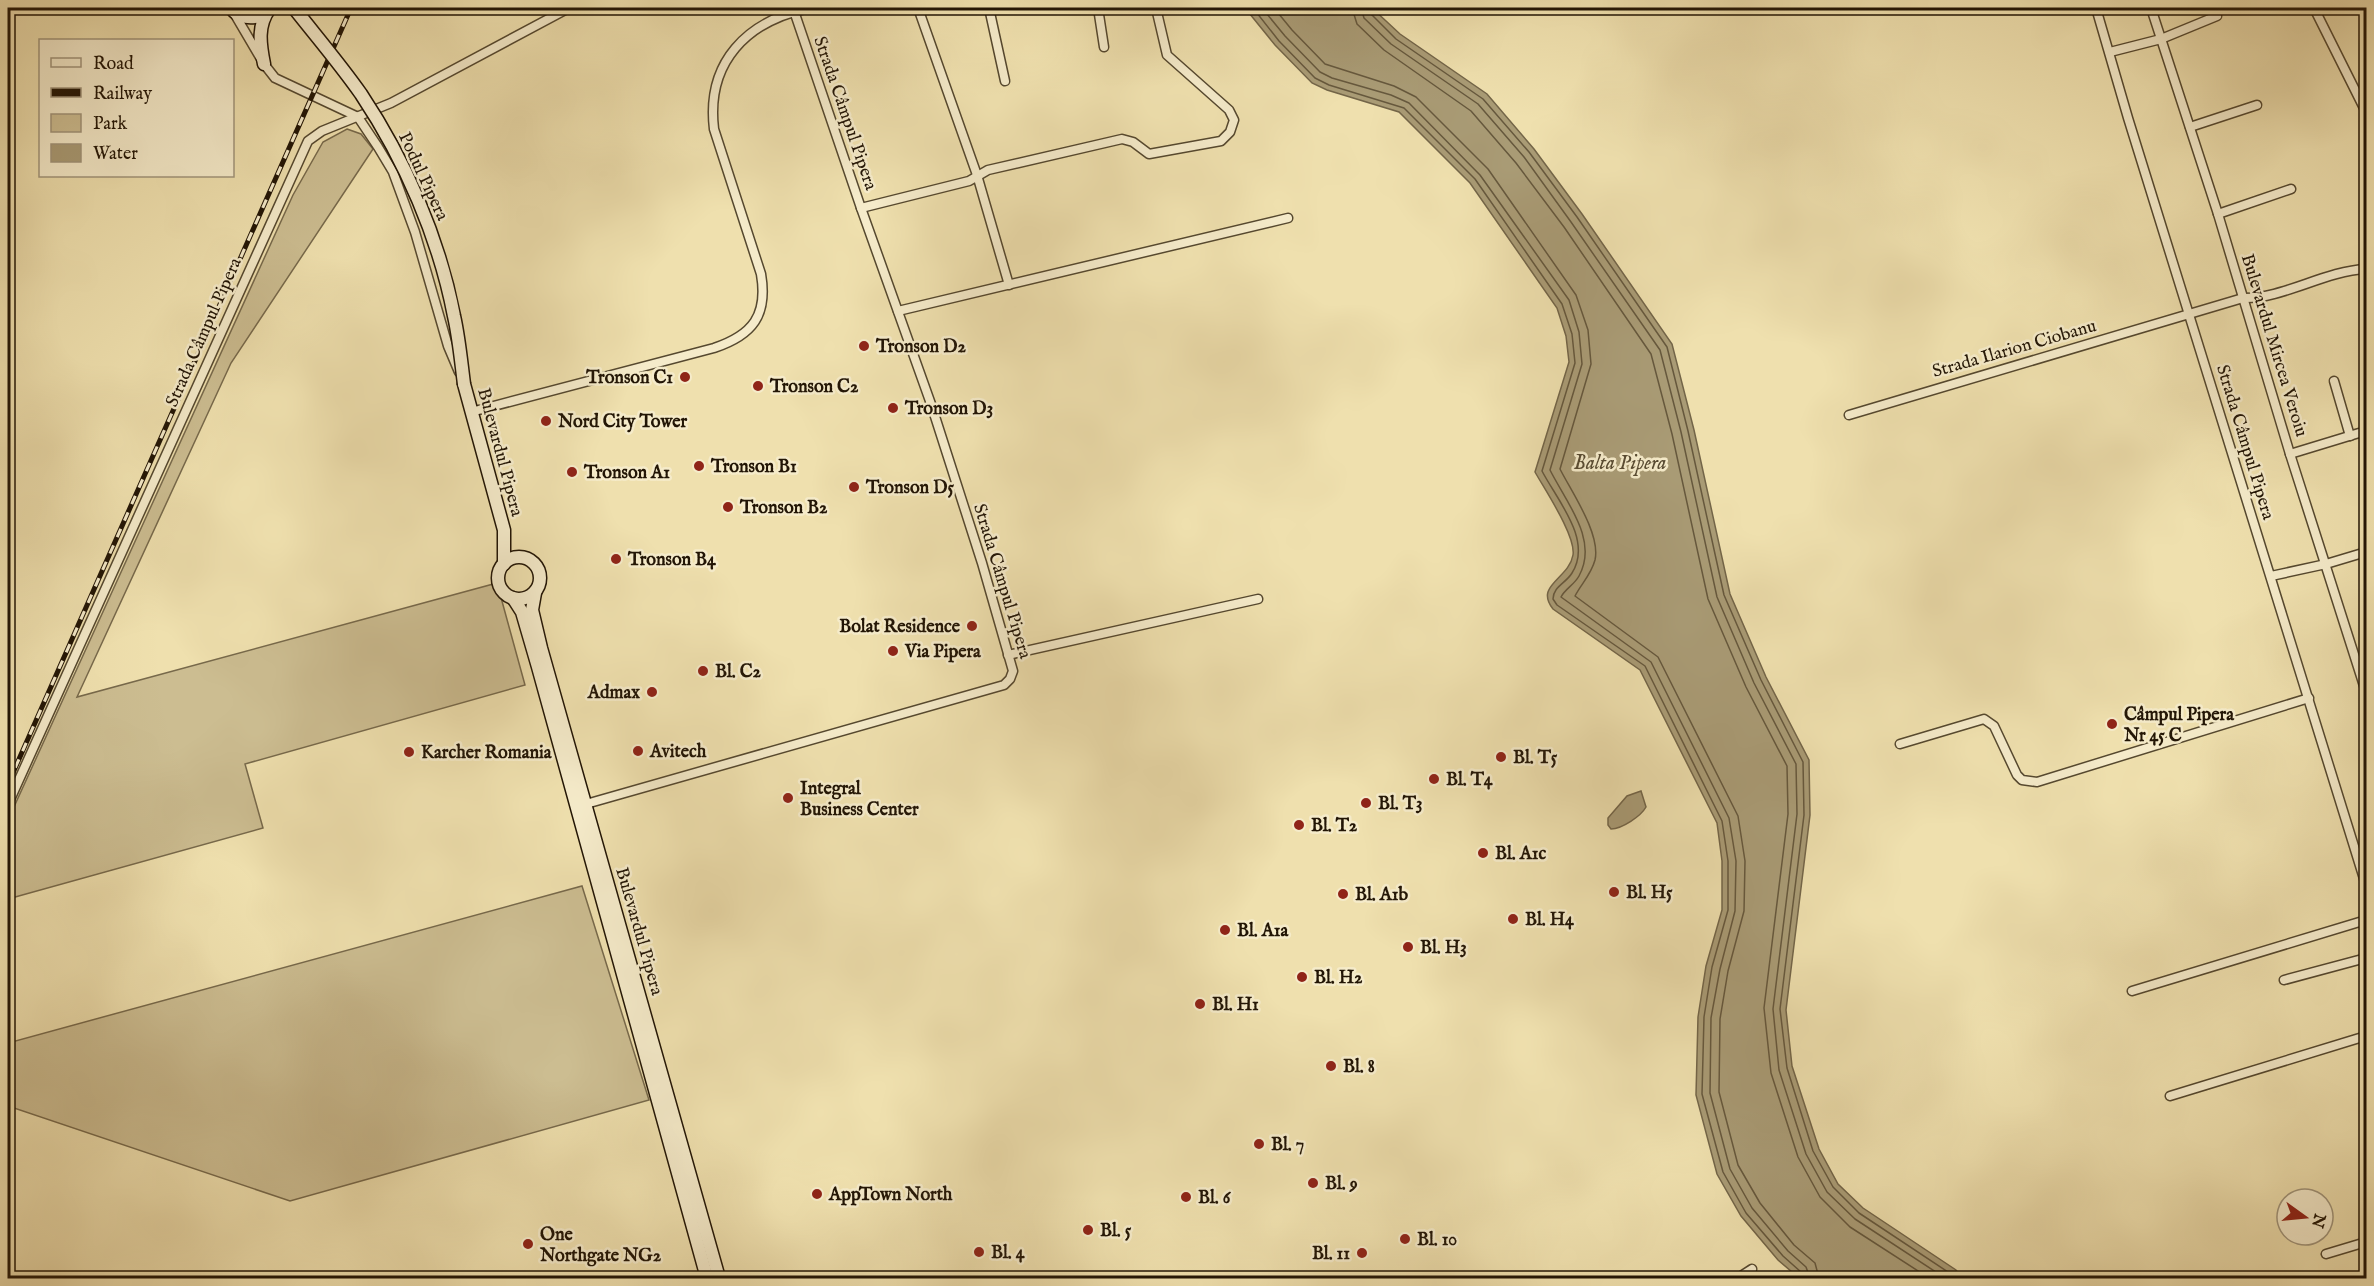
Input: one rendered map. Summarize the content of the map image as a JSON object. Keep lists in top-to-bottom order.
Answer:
{
  "streets": {
    "main road": ["Podul Pipera", "Bulevardul Pipera"],
    "street": ["Strada Câmpul Pipera", "Bulevardul Mircea Veroiu", "Strada Ilarion Ciobanu"]
  },
  "crossings": [
    ["Strada Câmpul Pipera", "Strada Ilarion Ciobanu"],
    ["Strada Câmpul Pipera", "Bulevardul Pipera"],
    ["Podul Pipera", "Bulevardul Pipera"],
    ["Bulevardul Mircea Veroiu", "Strada Ilarion Ciobanu"]
  ],
  "water": ["Balta Pipera"],
  "places": [
    "Tronson D2",
    "Tronson C1",
    "Tronson C2",
    "Tronson D3",
    "Nord City Tower",
    "Tronson B1",
    "Tronson A1",
    "Tronson D5",
    "Tronson B2",
    "Tronson B4",
    "Bolat Residence",
    "Via Pipera",
    "Bl. C2",
    "Admax",
    "Câmpul Pipera Nr 45 C",
    "Avitech",
    "Karcher Romania",
    "Bl. T5",
    "Bl. T4",
    "Integral Business Center",
    "Bl. T3",
    "Bl. T2",
    "Bl. A1c",
    "Bl. H5",
    "Bl. A1b",
    "Bl. H4",
    "Bl. A1a",
    "Bl. H3",
    "Bl. H2",
    "Bl. H1",
    "Bl. 8",
    "Bl. 7",
    "Bl. 9",
    "AppTown North",
    "Bl. 6",
    "Bl. 5",
    "Bl. 10",
    "One Northgate NG2",
    "Bl. 4",
    "Bl. 11"
  ],
  "legend": [
    "Road",
    "Railway",
    "Park",
    "Water"
  ],
  "north": "right"
}
